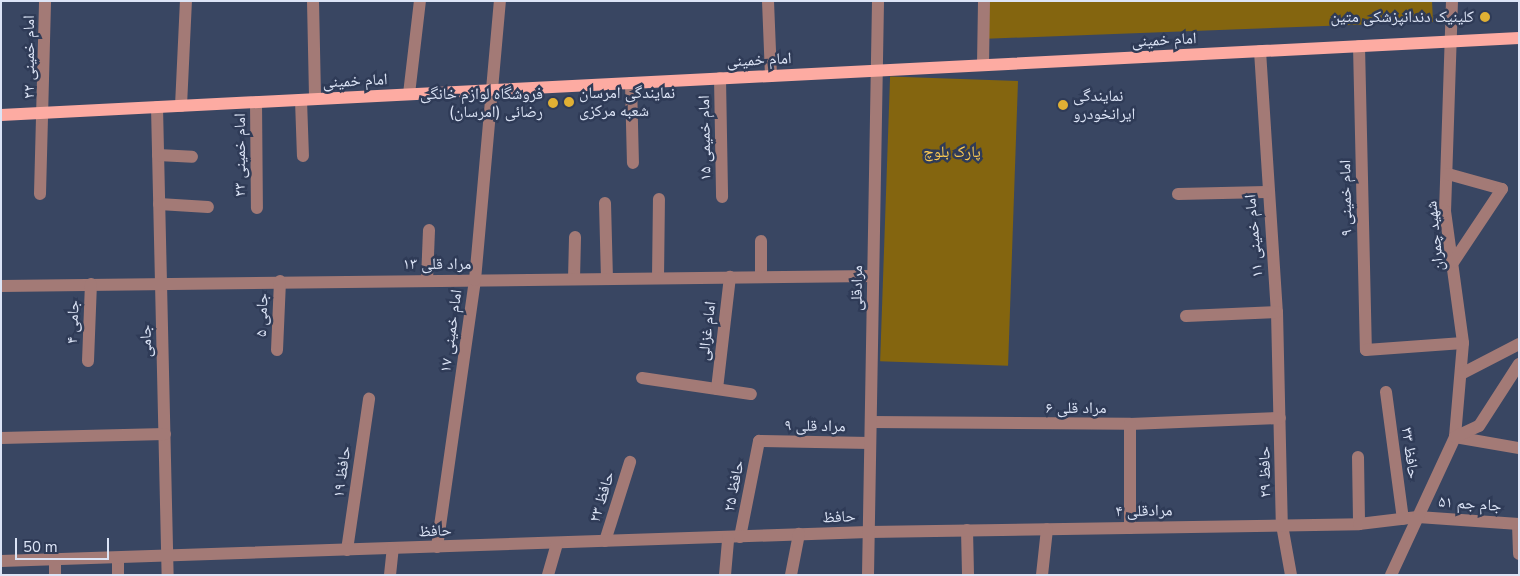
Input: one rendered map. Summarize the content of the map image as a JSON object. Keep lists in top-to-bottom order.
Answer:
{
  "streets": {
    "main road": ["امام خمینی"],
    "street": [
      "امام خمینی ۲۲",
      "امام خمیمی ۱۵",
      "امام خمینی ۲۳",
      "امام خمینی ۹",
      "امام خمینی ۱۱",
      "شهید چمران",
      "مراد قلی ۱۳",
      "مرادقلی",
      "جامی ۵",
      "جامی ۴",
      "امام خمینی ۱۷",
      "امام غزالی",
      "جامی",
      "مراد قلی ۶",
      "مراد قلی ۹",
      "حافظ ۳۳",
      "حافظ ۱۹",
      "حافظ ۲۹",
      "حافظ ۲۵",
      "حافظ ۲۳",
      "جام جم ۵۱",
      "مرادقلی ۴",
      "حافظ"
    ]
  },
  "crossings": [
    ["امام خمینی", "امام خمینی ۲۲"],
    ["امام خمینی", "امام خمیمی ۱۵"],
    ["امام خمینی", "امام خمینی ۲۳"],
    ["امام خمینی", "امام خمینی ۹"],
    ["امام خمینی", "امام خمینی ۱۱"],
    ["امام خمینی", "شهید چمران"],
    ["امام خمینی", "مرادقلی"],
    ["امام خمینی", "امام خمینی ۱۷"],
    ["امام خمینی", "جامی"],
    ["امام خمینی ۹", "شهید چمران"],
    ["امام خمینی ۱۱", "مراد قلی ۶"],
    ["امام خمینی ۱۱", "حافظ ۲۹"],
    ["شهید چمران", "جام جم ۵۱"],
    ["شهید چمران", "مرادقلی ۴"],
    ["مراد قلی ۱۳", "مرادقلی"],
    ["مراد قلی ۱۳", "جامی ۵"],
    ["مراد قلی ۱۳", "جامی ۴"],
    ["مراد قلی ۱۳", "امام خمینی ۱۷"],
    ["مراد قلی ۱۳", "امام غزالی"],
    ["مراد قلی ۱۳", "جامی"],
    ["مرادقلی", "مراد قلی ۶"],
    ["مرادقلی", "مراد قلی ۹"],
    ["مرادقلی", "مرادقلی ۴"],
    ["مرادقلی", "حافظ"],
    ["امام خمینی ۱۷", "حافظ"],
    ["جامی", "حافظ"],
    ["مراد قلی ۶", "حافظ ۲۹"],
    ["مراد قلی ۹", "حافظ ۲۵"],
    ["حافظ ۳۳", "مرادقلی ۴"],
    ["حافظ ۱۹", "حافظ"],
    ["حافظ ۲۹", "مرادقلی ۴"],
    ["حافظ ۲۵", "حافظ"],
    ["حافظ ۲۳", "حافظ"],
    ["جام جم ۵۱", "مرادقلی ۴"],
    ["مرادقلی ۴", "حافظ"]
  ],
  "parks": ["پارک بلوچ"],
  "places": [
    "کلینیک دندانپزشکی متین",
    "نمایندگی امرسان شعبه مرکزی",
    "فروشگاه لوازم خانگی رضائی (امرسان)",
    "نمایندگی ایرانخودرو"
  ],
  "scale_bar": "50 m"
}
